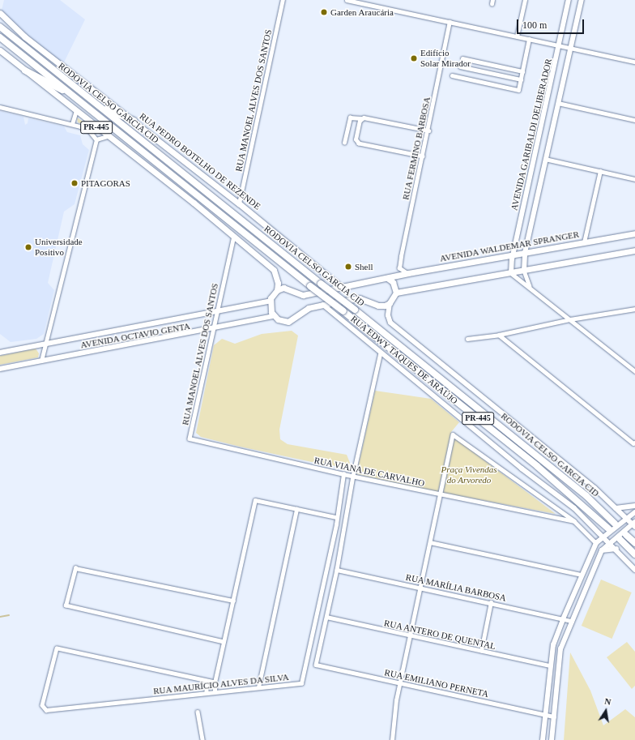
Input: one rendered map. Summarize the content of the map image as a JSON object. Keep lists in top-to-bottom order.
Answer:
{
  "streets": {
    "highway": ["RODOVIA CELSO GARCIA CID", "PR-445"],
    "main road": ["RUA PEDRO BOTELHO DE REZENDE", "AVENIDA WALDEMAR SPRANGER", "RUA EDWY TAQUES DE ARAÚJO"],
    "street": [
      "RUA MANOEL ALVES DOS SANTOS",
      "AVENIDA GARIBALDI DELIBERADOR",
      "RUA FERMINO BARBOSA",
      "AVENIDA OCTAVIO GENTA",
      "RUA VIANA DE CARVALHO",
      "RUA MARÍLIA BARBOSA",
      "RUA ANTERO DE QUENTAL",
      "RUA EMILIANO PERNETA",
      "RUA MAURÍCIO ALVES DA SILVA"
    ]
  },
  "crossings": [
    ["RUA MANOEL ALVES DOS SANTOS", "PR-445"],
    ["RUA MANOEL ALVES DOS SANTOS", "RUA PEDRO BOTELHO DE REZENDE"],
    ["RUA MANOEL ALVES DOS SANTOS", "AVENIDA OCTAVIO GENTA"],
    ["RUA MANOEL ALVES DOS SANTOS", "RUA VIANA DE CARVALHO"],
    ["AVENIDA GARIBALDI DELIBERADOR", "AVENIDA WALDEMAR SPRANGER"],
    ["RUA FERMINO BARBOSA", "AVENIDA WALDEMAR SPRANGER"],
    ["RUA PEDRO BOTELHO DE REZENDE", "AVENIDA WALDEMAR SPRANGER"],
    ["RUA VIANA DE CARVALHO", "RUA MAURÍCIO ALVES DA SILVA"],
    ["RUA ANTERO DE QUENTAL", "RUA EMILIANO PERNETA"]
  ],
  "parks": ["Praça Vivendas do Arvoredo"],
  "places": [
    "Garden Araucária",
    "Edifício Solar Mirador",
    "PITAGORAS",
    "Universidade Positivo",
    "Shell"
  ],
  "scale_bar": "100 m",
  "north": "top"
}
